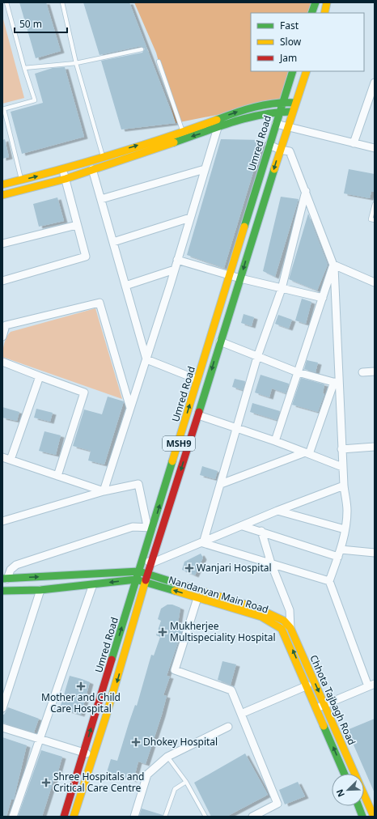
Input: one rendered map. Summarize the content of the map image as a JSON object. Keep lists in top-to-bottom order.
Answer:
{
  "streets": {
    "main road": [
      "Umred Road",
      "MSH9",
      "Nandanvan Main Road",
      "Chhota Tajbagh Road"
    ]
  },
  "crossings": [
    ["Umred Road", "Nandanvan Main Road"]
  ],
  "one_way": ["Chhota Tajbagh Road"],
  "places": {
    "health": [
      "Wanjari Hospital",
      "Mukherjee Multispeciality Hospital",
      "Mother and Child Care Hospital",
      "Dhokey Hospital",
      "Shree Hospitals and Critical Care Centre"
    ]
  },
  "legend": ["Fast", "Slow", "Jam"],
  "scale_bar": "50 m",
  "north": "bottom left"
}
